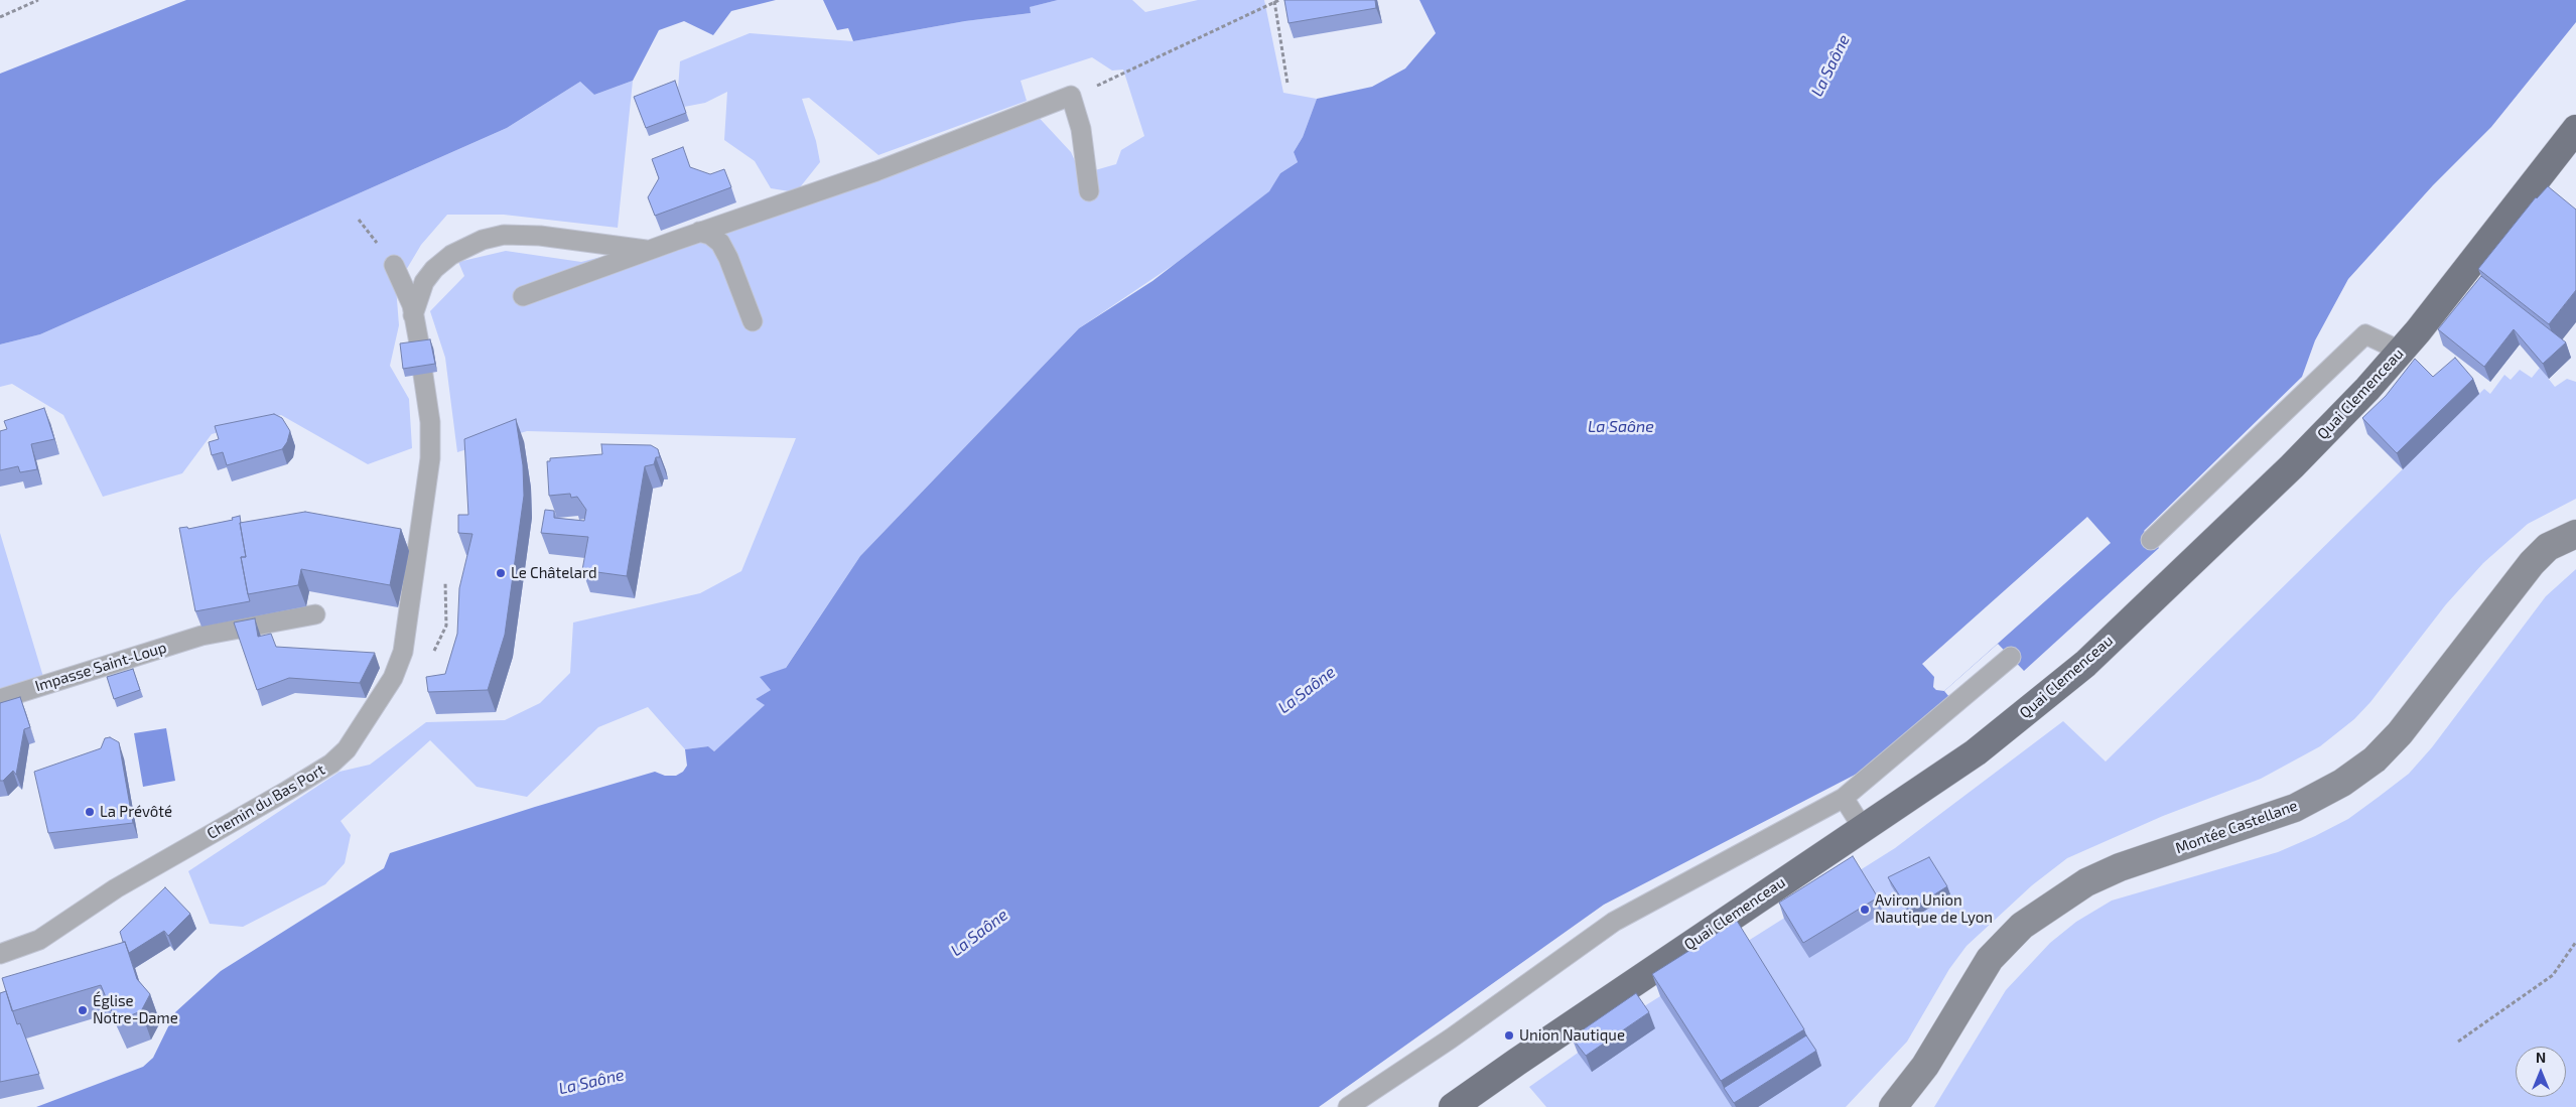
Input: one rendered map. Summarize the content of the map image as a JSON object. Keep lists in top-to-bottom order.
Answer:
{
  "streets": {
    "main road": ["Quai Clemenceau", "Montée Castellane"],
    "lane": ["Impasse Saint-Loup", "Chemin du Bas Port"]
  },
  "water": ["La Saône"],
  "places": [
    "Le Châtelard",
    "La Prévôté",
    "Aviron Union Nautique de Lyon",
    "Église Notre-Dame",
    "Union Nautique"
  ],
  "north": "top"
}
